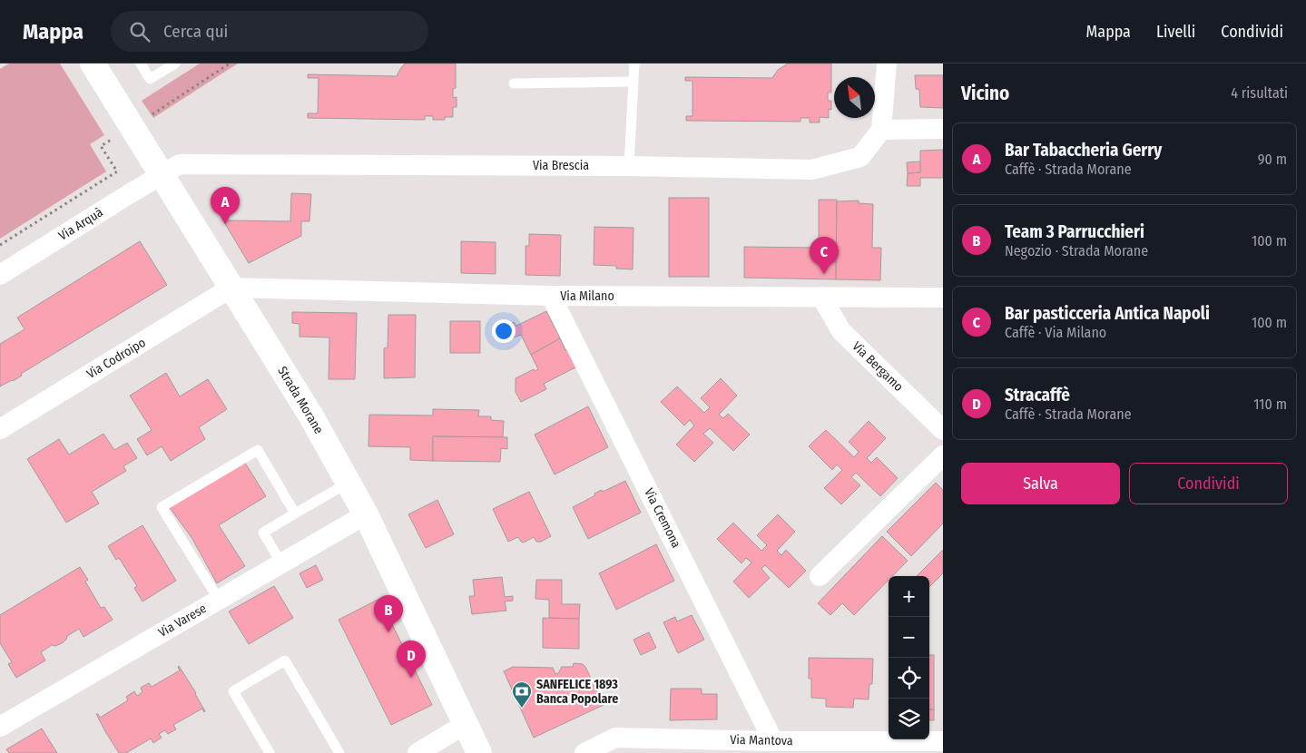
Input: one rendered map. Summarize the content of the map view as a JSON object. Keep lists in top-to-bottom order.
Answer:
{
  "streets": {
    "street": [
      "Via Brescia",
      "Via Arquà",
      "Via Milano",
      "Via Codroipo",
      "Via Bergamo",
      "Strada Morane",
      "Via Cremona",
      "Via Varese",
      "Via Mantova"
    ]
  },
  "crossings": [
    ["Via Brescia", "Via Arquà"],
    ["Via Brescia", "Strada Morane"],
    ["Via Arquà", "Strada Morane"],
    ["Via Milano", "Via Codroipo"],
    ["Via Milano", "Via Bergamo"],
    ["Via Milano", "Strada Morane"],
    ["Via Milano", "Via Cremona"],
    ["Via Codroipo", "Strada Morane"],
    ["Strada Morane", "Via Varese"],
    ["Via Cremona", "Via Mantova"]
  ],
  "places": {
    "bank": ["SANFELICE 1893 Banca Popolare"]
  },
  "north": "top left",
  "page": {
    "header": "Mappa",
    "search": "Cerca qui",
    "nav": ["Mappa", "Livelli", "Condividi"],
    "heading": ["Vicino", "4 risultati"],
    "list": [
      {
        "mark": "A",
        "name": "Bar Tabaccheria Gerry",
        "note": "Caffè · Strada Morane",
        "value": "90 m"
      },
      {
        "mark": "B",
        "name": "Team 3 Parrucchieri",
        "note": "Negozio · Strada Morane",
        "value": "100 m"
      },
      {
        "mark": "C",
        "name": "Bar pasticceria Antica Napoli",
        "note": "Caffè · Via Milano",
        "value": "100 m"
      },
      {
        "mark": "D",
        "name": "Stracaffè",
        "note": "Caffè · Strada Morane",
        "value": "110 m"
      }
    ],
    "pins": [
      "A",
      "C",
      "B",
      "D"
    ],
    "buttons": ["Salva", "Condividi"],
    "map_buttons": ["+", "−"]
  }
}
